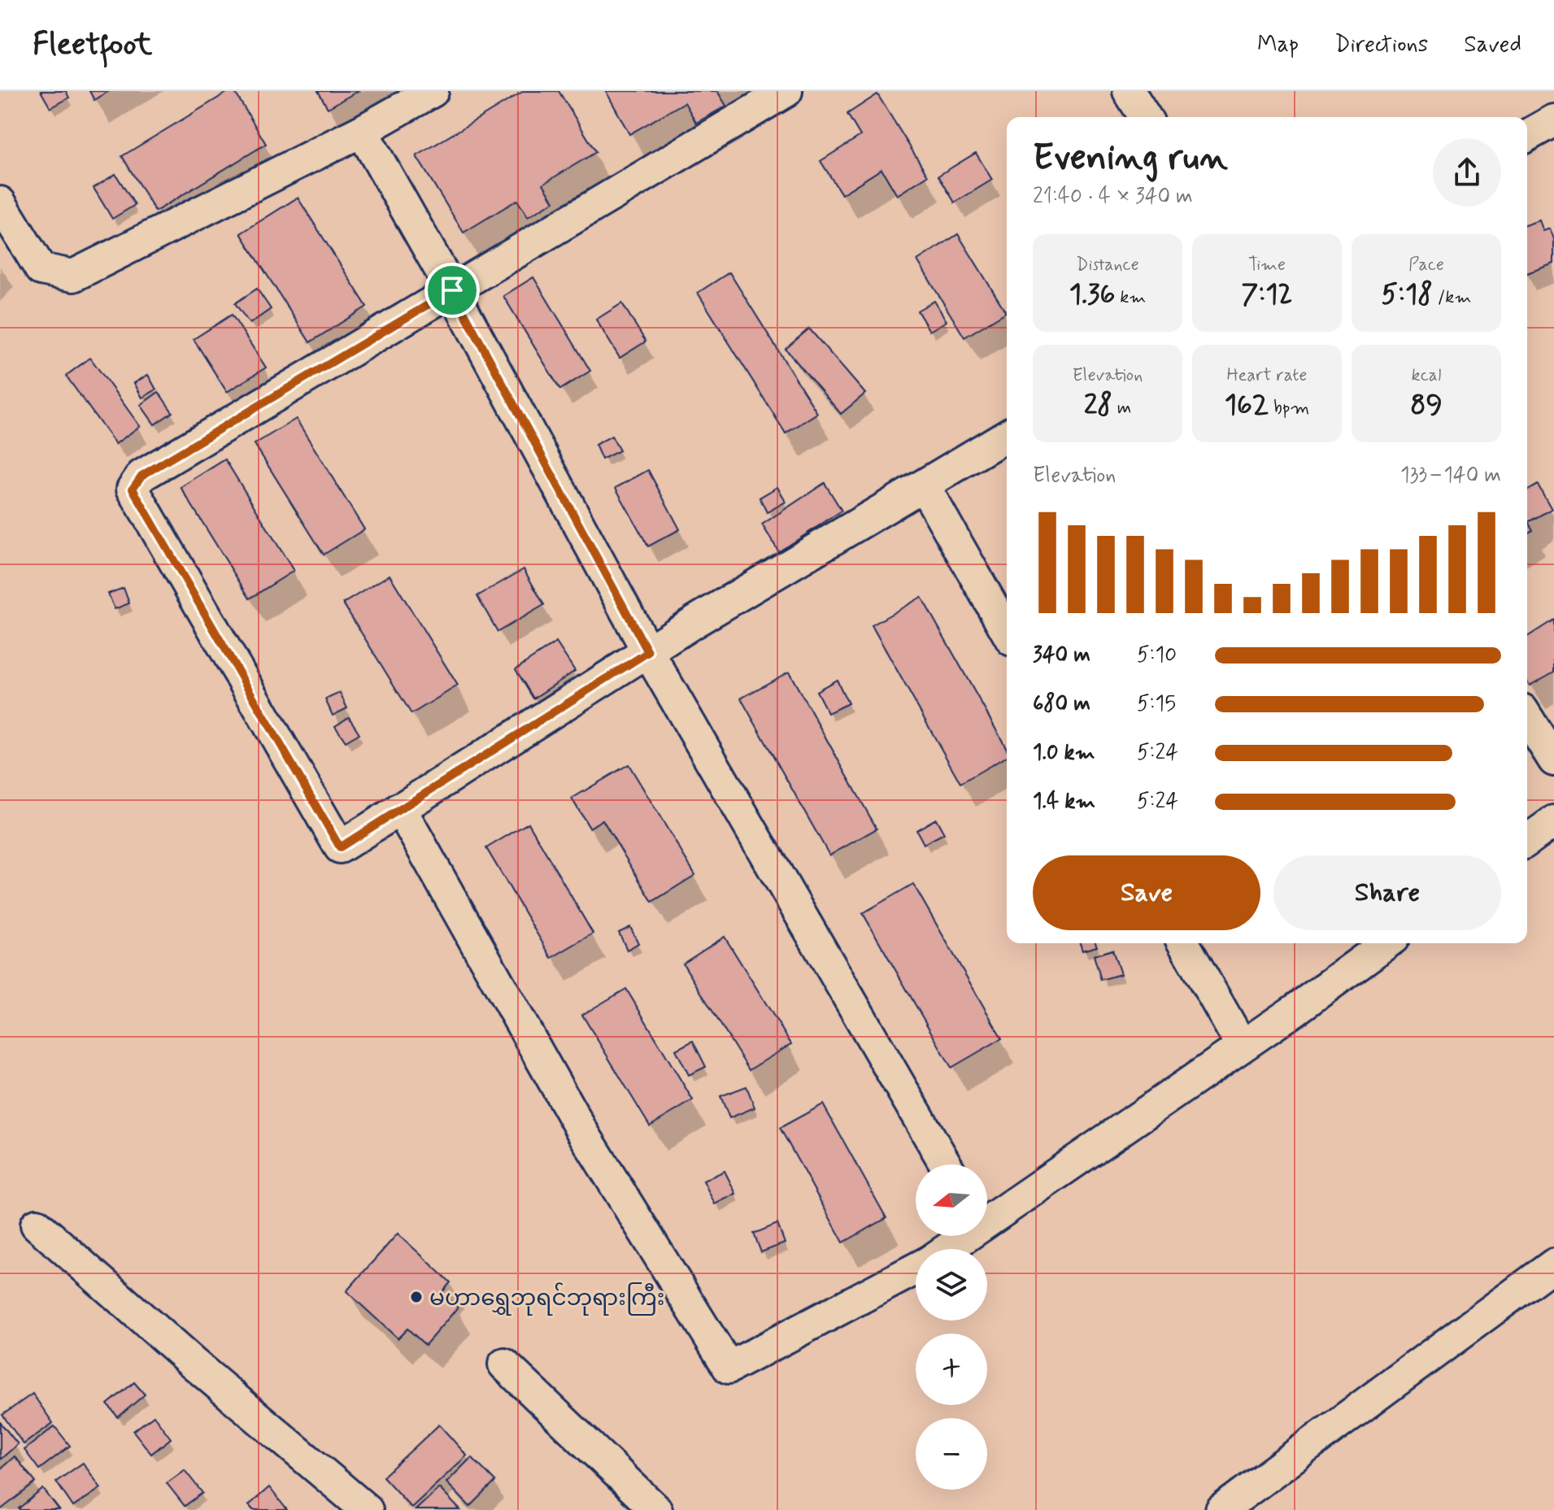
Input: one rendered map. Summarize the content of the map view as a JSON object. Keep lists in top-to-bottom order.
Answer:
{
  "places": ["မဟာရွှေဘုရင်ဘုရားကြီး"],
  "north": "left",
  "page": {
    "header": "Fleetfoot",
    "nav": ["Map", "Directions", "Saved"],
    "heading": ["Evening run", "21:40 · 4 × 340 m"],
    "stats": [
      ["Distance", "1.36 km"],
      ["Time", "7:12"],
      ["Pace", "5:18 /km"],
      ["Elevation", "28 m"],
      ["Heart rate", "162 bpm"],
      ["kcal", "89"]
    ],
    "chart": ["Elevation", "133–140 m"],
    "list": [
      {
        "name": "340 m",
        "note": "5:10"
      },
      {
        "name": "680 m",
        "note": "5:15"
      },
      {
        "name": "1.0 km",
        "note": "5:24"
      },
      {
        "name": "1.4 km",
        "note": "5:24"
      }
    ],
    "buttons": ["Save", "Share"],
    "map_buttons": ["+", "−"]
  }
}
